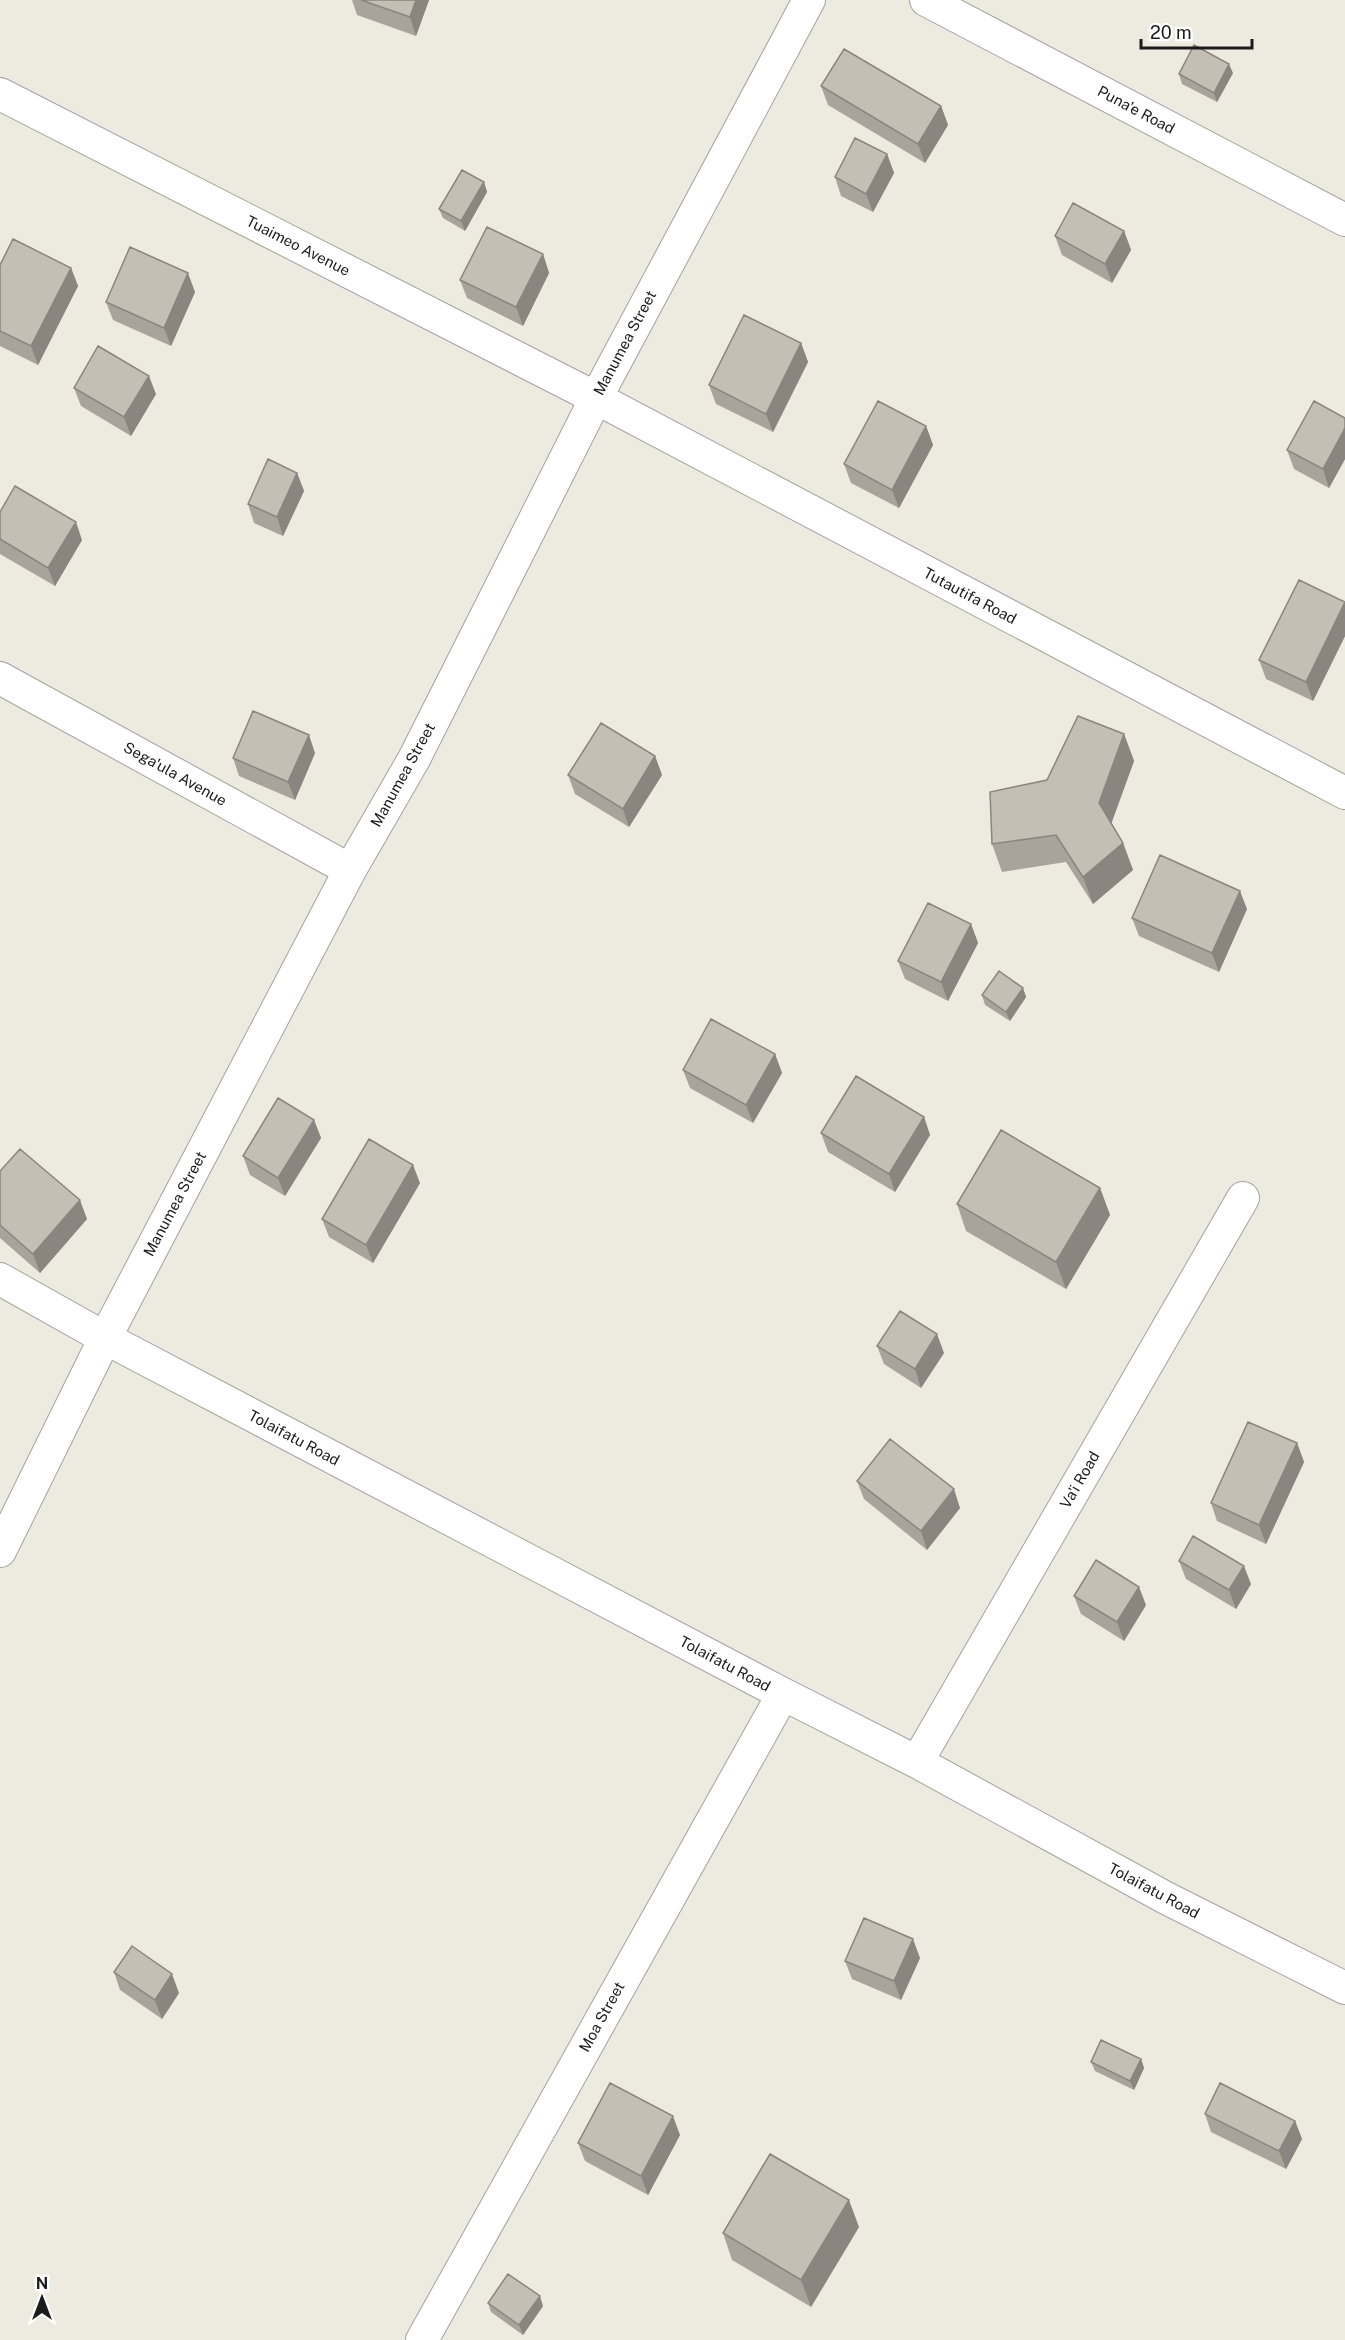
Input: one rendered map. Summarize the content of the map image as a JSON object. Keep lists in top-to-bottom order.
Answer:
{
  "streets": {
    "street": [
      "Puna'e Road",
      "Tuaimeo Avenue",
      "Manumea Street",
      "Tutautifa Road",
      "Sega'ula Avenue",
      "Tolaifatu Road",
      "Va'i Road",
      "Moa Street"
    ]
  },
  "crossings": [
    ["Tuaimeo Avenue", "Manumea Street"],
    ["Tuaimeo Avenue", "Tutautifa Road"],
    ["Manumea Street", "Tutautifa Road"],
    ["Manumea Street", "Sega'ula Avenue"],
    ["Manumea Street", "Tolaifatu Road"],
    ["Tolaifatu Road", "Va'i Road"],
    ["Tolaifatu Road", "Moa Street"]
  ],
  "scale_bar": "20 m",
  "north": "top"
}
